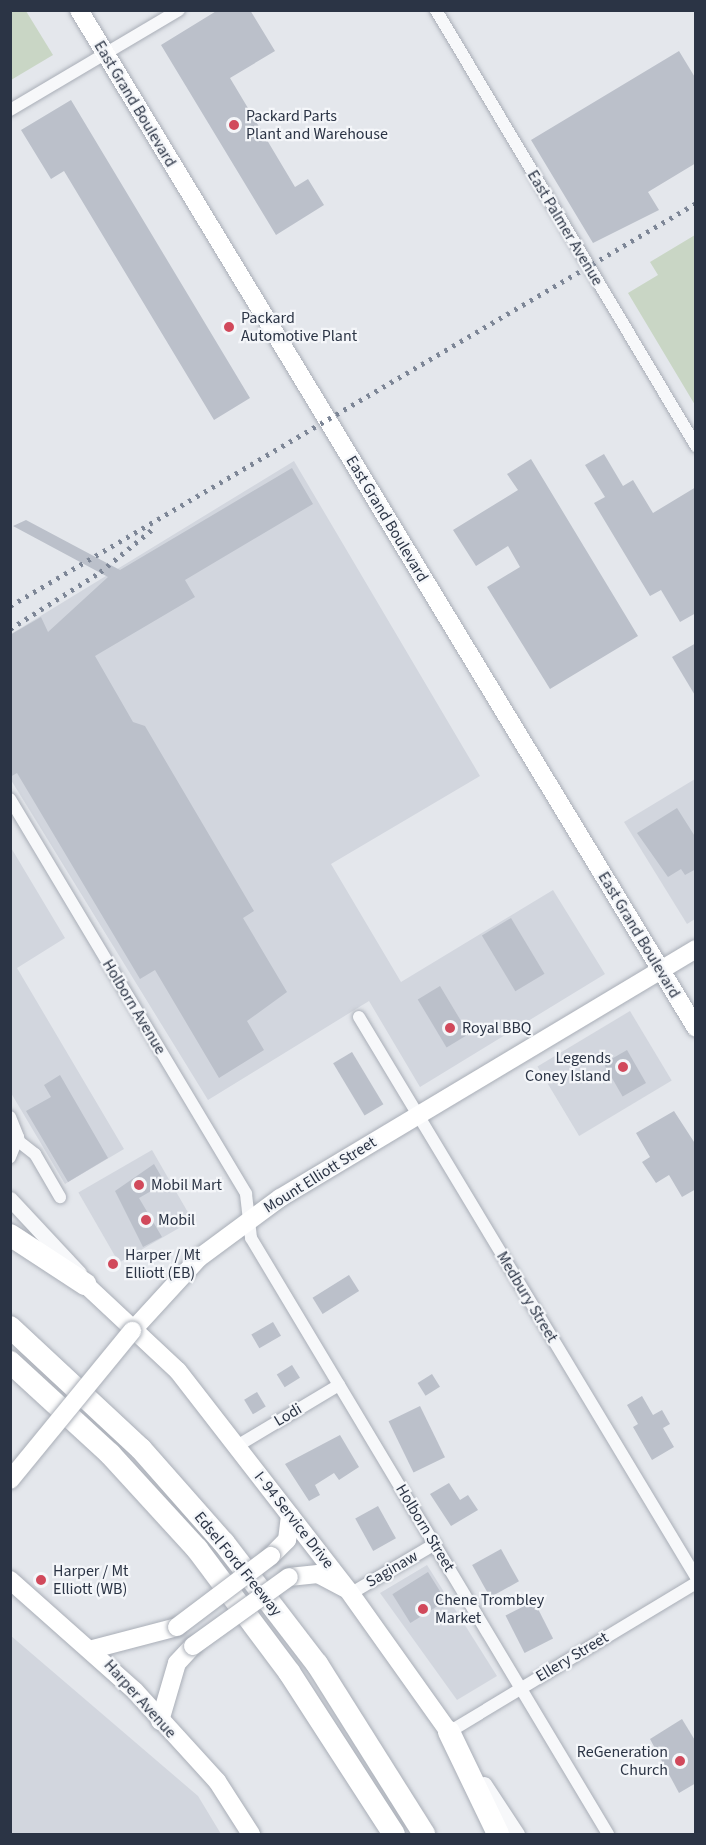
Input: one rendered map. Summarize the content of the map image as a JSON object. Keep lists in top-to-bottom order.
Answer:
{
  "streets": {
    "highway": ["Edsel Ford Freeway"],
    "main road": [
      "East Grand Boulevard",
      "Mount Elliott Street",
      "I- 94 Service Drive",
      "Harper Avenue"
    ],
    "street": [
      "East Palmer Avenue",
      "Holborn Avenue",
      "Medbury Street",
      "Lodi",
      "Holborn Street",
      "Saginaw",
      "Ellery Street"
    ]
  },
  "crossings": [
    ["East Grand Boulevard", "Mount Elliott Street"],
    ["Holborn Avenue", "Mount Elliott Street"],
    ["Holborn Avenue", "Holborn Street"],
    ["Mount Elliott Street", "Medbury Street"],
    ["Mount Elliott Street", "Holborn Street"],
    ["Lodi", "I- 94 Service Drive"],
    ["Lodi", "Holborn Street"],
    ["I- 94 Service Drive", "Saginaw"],
    ["Holborn Street", "Saginaw"],
    ["Holborn Street", "Ellery Street"]
  ],
  "places": [
    "Packard Parts Plant and Warehouse",
    "Packard Automotive Plant",
    "Royal BBQ",
    "Legends Coney Island",
    "Mobil Mart",
    "Mobil",
    "Harper / Mt Elliott (EB)",
    "Harper / Mt Elliott (WB)",
    "Chene Trombley Market",
    "ReGeneration Church"
  ]
}
